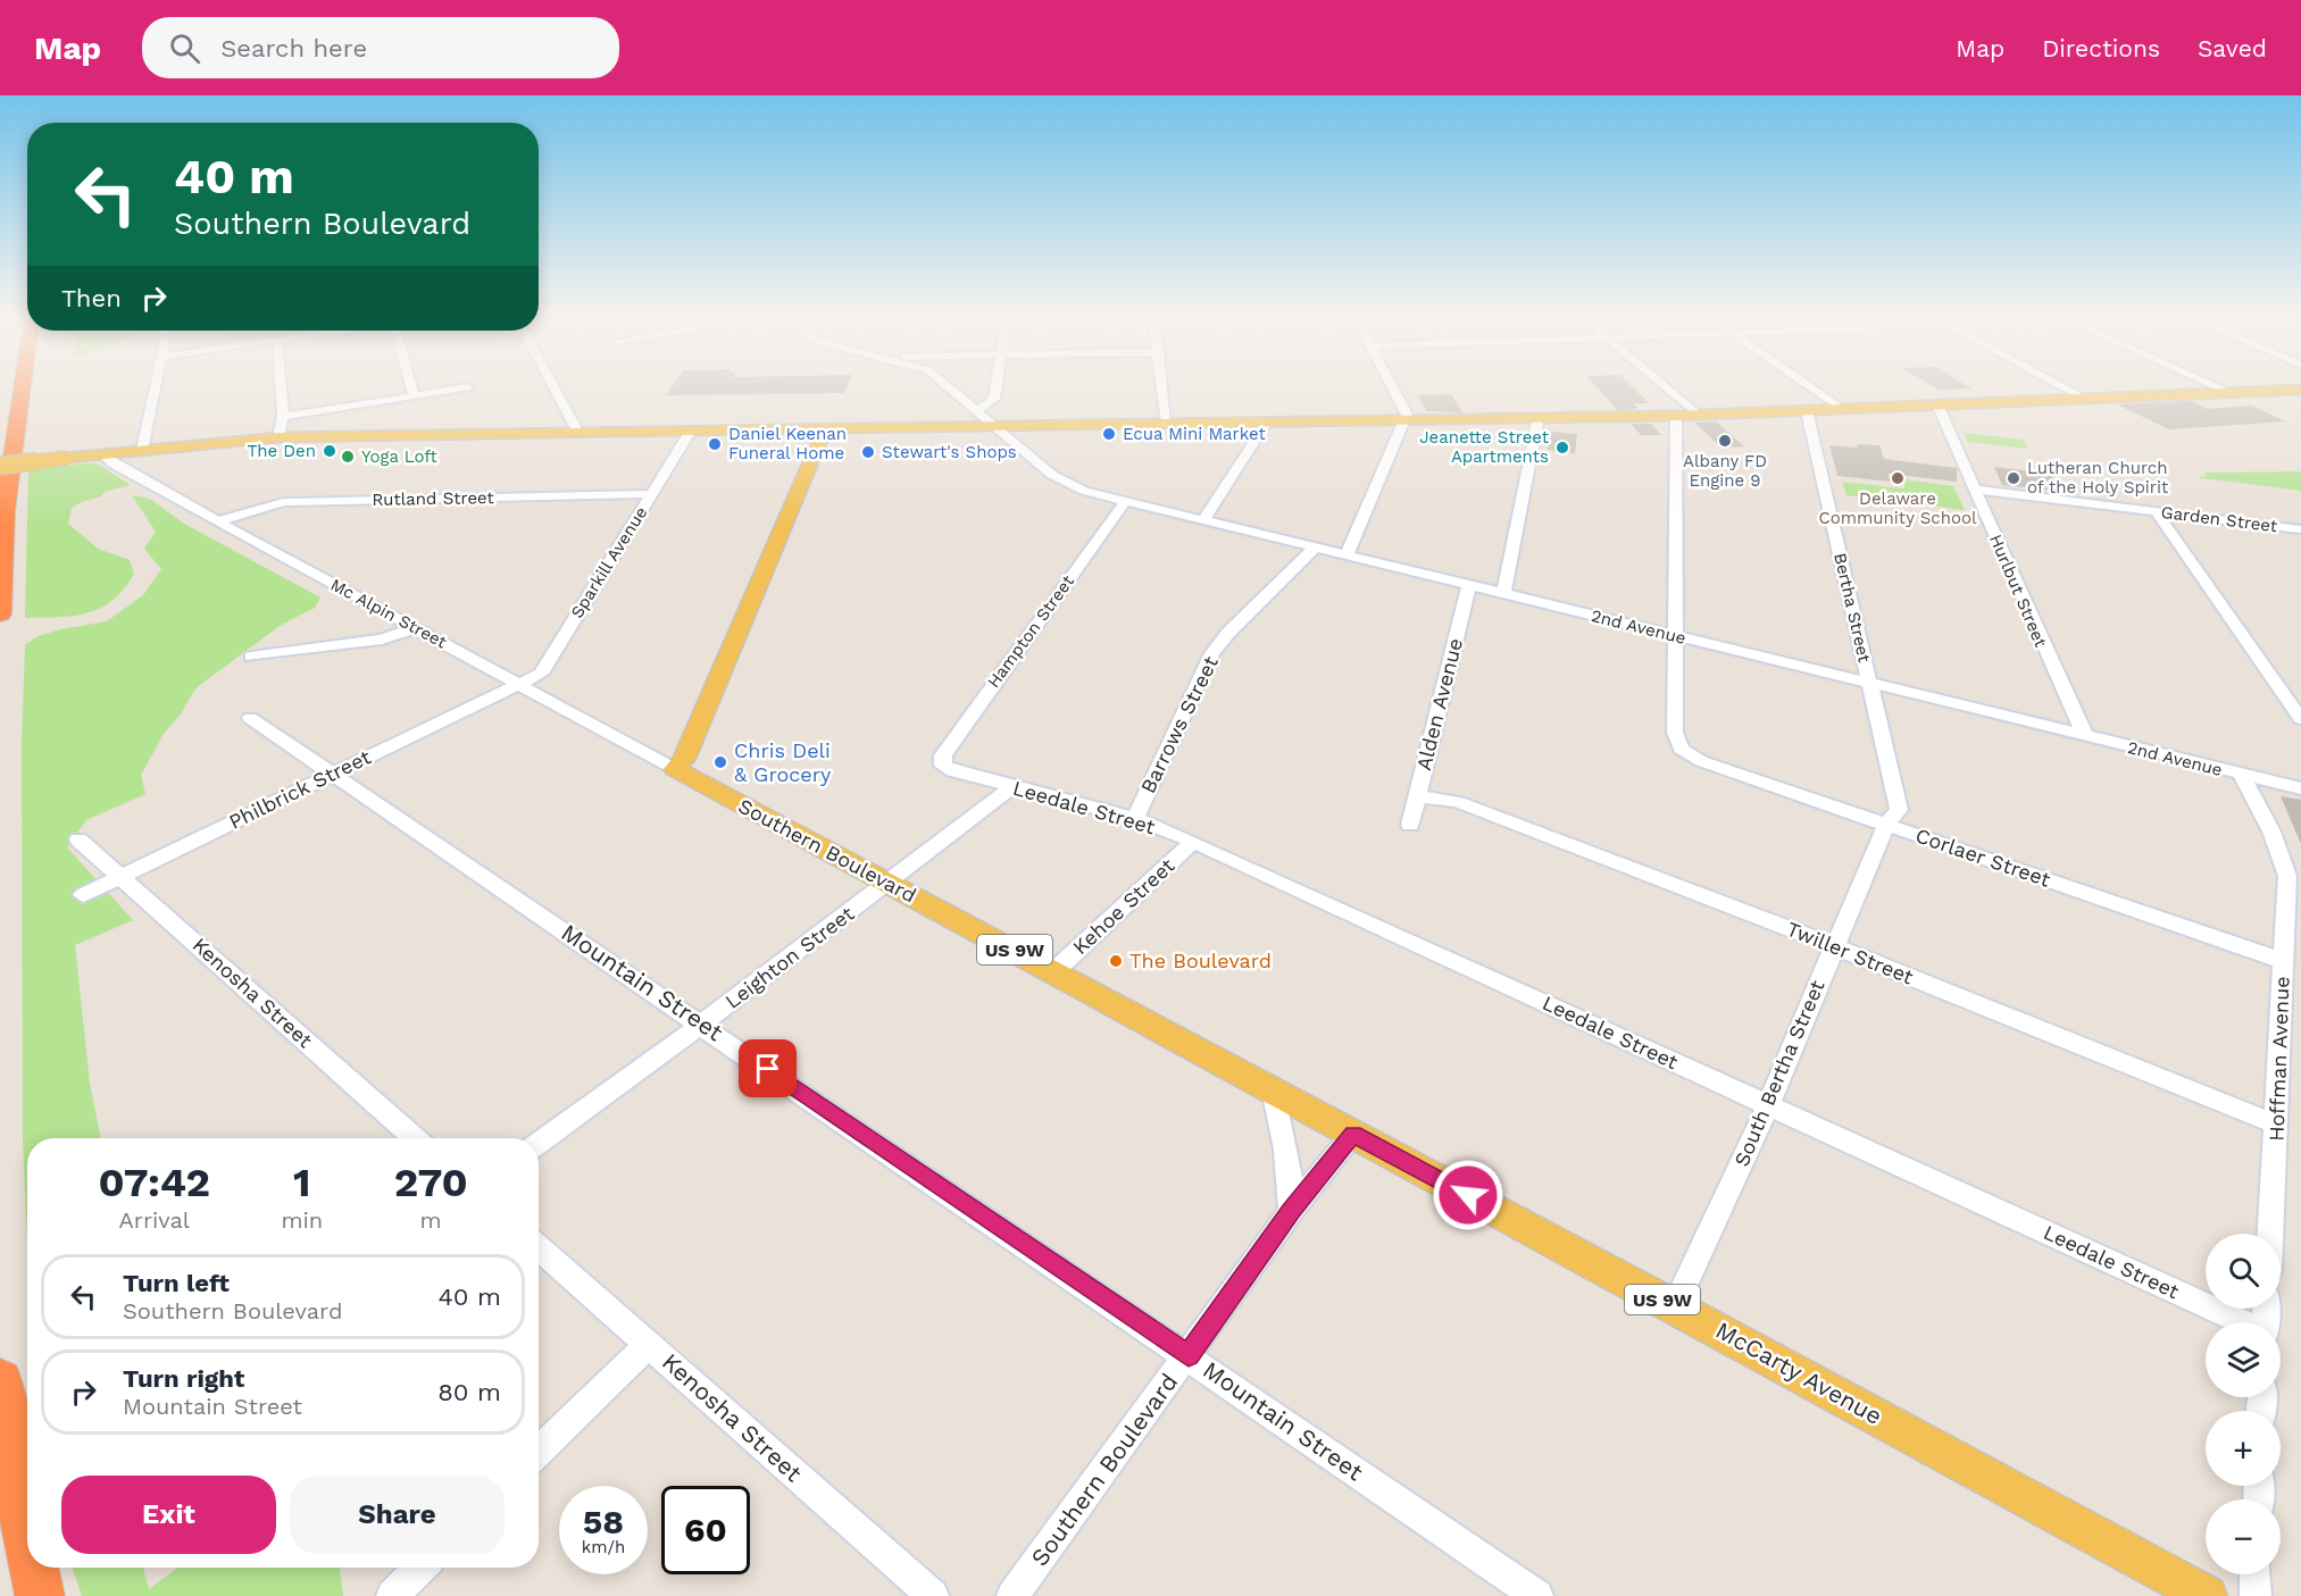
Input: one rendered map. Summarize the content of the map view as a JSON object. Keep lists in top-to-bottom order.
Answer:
{
  "streets": {
    "main road": ["Southern Boulevard", "US 9W", "McCarty Avenue"],
    "street": [
      "Rutland Street",
      "Garden Street",
      "Sparkill Avenue",
      "Hurlbut Street",
      "Bertha Street",
      "Mc Alpin Street",
      "2nd Avenue",
      "Hampton Street",
      "Alden Avenue",
      "Barrows Street",
      "Philbrick Street",
      "Leedale Street",
      "Corlaer Street",
      "Kehoe Street",
      "Twiller Street",
      "Leighton Street",
      "Mountain Street",
      "Kenosha Street",
      "Hoffman Avenue",
      "South Bertha Street"
    ]
  },
  "crossings": [
    ["Rutland Street", "Sparkill Avenue"],
    ["Rutland Street", "Mc Alpin Street"],
    ["Garden Street", "Hurlbut Street"],
    ["Sparkill Avenue", "Mc Alpin Street"],
    ["Sparkill Avenue", "Philbrick Street"],
    ["Hurlbut Street", "2nd Avenue"],
    ["Bertha Street", "2nd Avenue"],
    ["Bertha Street", "South Bertha Street"],
    ["Mc Alpin Street", "Philbrick Street"],
    ["Mc Alpin Street", "Southern Boulevard"],
    ["2nd Avenue", "Hampton Street"],
    ["2nd Avenue", "Alden Avenue"],
    ["2nd Avenue", "Barrows Street"],
    ["2nd Avenue", "Corlaer Street"],
    ["2nd Avenue", "Hoffman Avenue"],
    ["2nd Avenue", "South Bertha Street"],
    ["Hampton Street", "Leedale Street"],
    ["Alden Avenue", "Twiller Street"],
    ["Barrows Street", "Leedale Street"],
    ["Philbrick Street", "Mountain Street"],
    ["Philbrick Street", "Kenosha Street"],
    ["Leedale Street", "Kehoe Street"],
    ["Leedale Street", "Leighton Street"],
    ["Leedale Street", "South Bertha Street"],
    ["Southern Boulevard", "Kehoe Street"],
    ["Southern Boulevard", "Leighton Street"],
    ["Southern Boulevard", "Mountain Street"],
    ["Southern Boulevard", "McCarty Avenue"],
    ["Corlaer Street", "Hoffman Avenue"],
    ["Corlaer Street", "South Bertha Street"],
    ["Twiller Street", "Hoffman Avenue"],
    ["Twiller Street", "South Bertha Street"],
    ["Leighton Street", "Mountain Street"],
    ["South Bertha Street", "McCarty Avenue"]
  ],
  "places": [
    "Ecua Mini Market",
    "Albany FD Engine 9",
    "Daniel Keenan Funeral Home",
    "Jeanette Street Apartments",
    "The Den",
    "Stewart's Shops",
    "Yoga Loft",
    "Delaware Community School",
    "Lutheran Church of the Holy Spirit",
    "Chris Deli & Grocery",
    "The Boulevard"
  ],
  "page": {
    "header": "Map",
    "search": "Search here",
    "nav": ["Map", "Directions", "Saved"],
    "turn": ["40 m", "Southern Boulevard"],
    "then": "Then",
    "eta": [
      "07:42",
      "Arrival",
      "1",
      "min",
      "270",
      "m"
    ],
    "map_buttons": ["+", "−"],
    "list": [
      {
        "name": "Turn left",
        "note": "Southern Boulevard",
        "value": "40 m"
      },
      {
        "name": "Turn right",
        "note": "Mountain Street",
        "value": "80 m"
      }
    ],
    "buttons": ["Exit", "Share"],
    "speed": "58 km/h",
    "limit": "60"
  }
}
